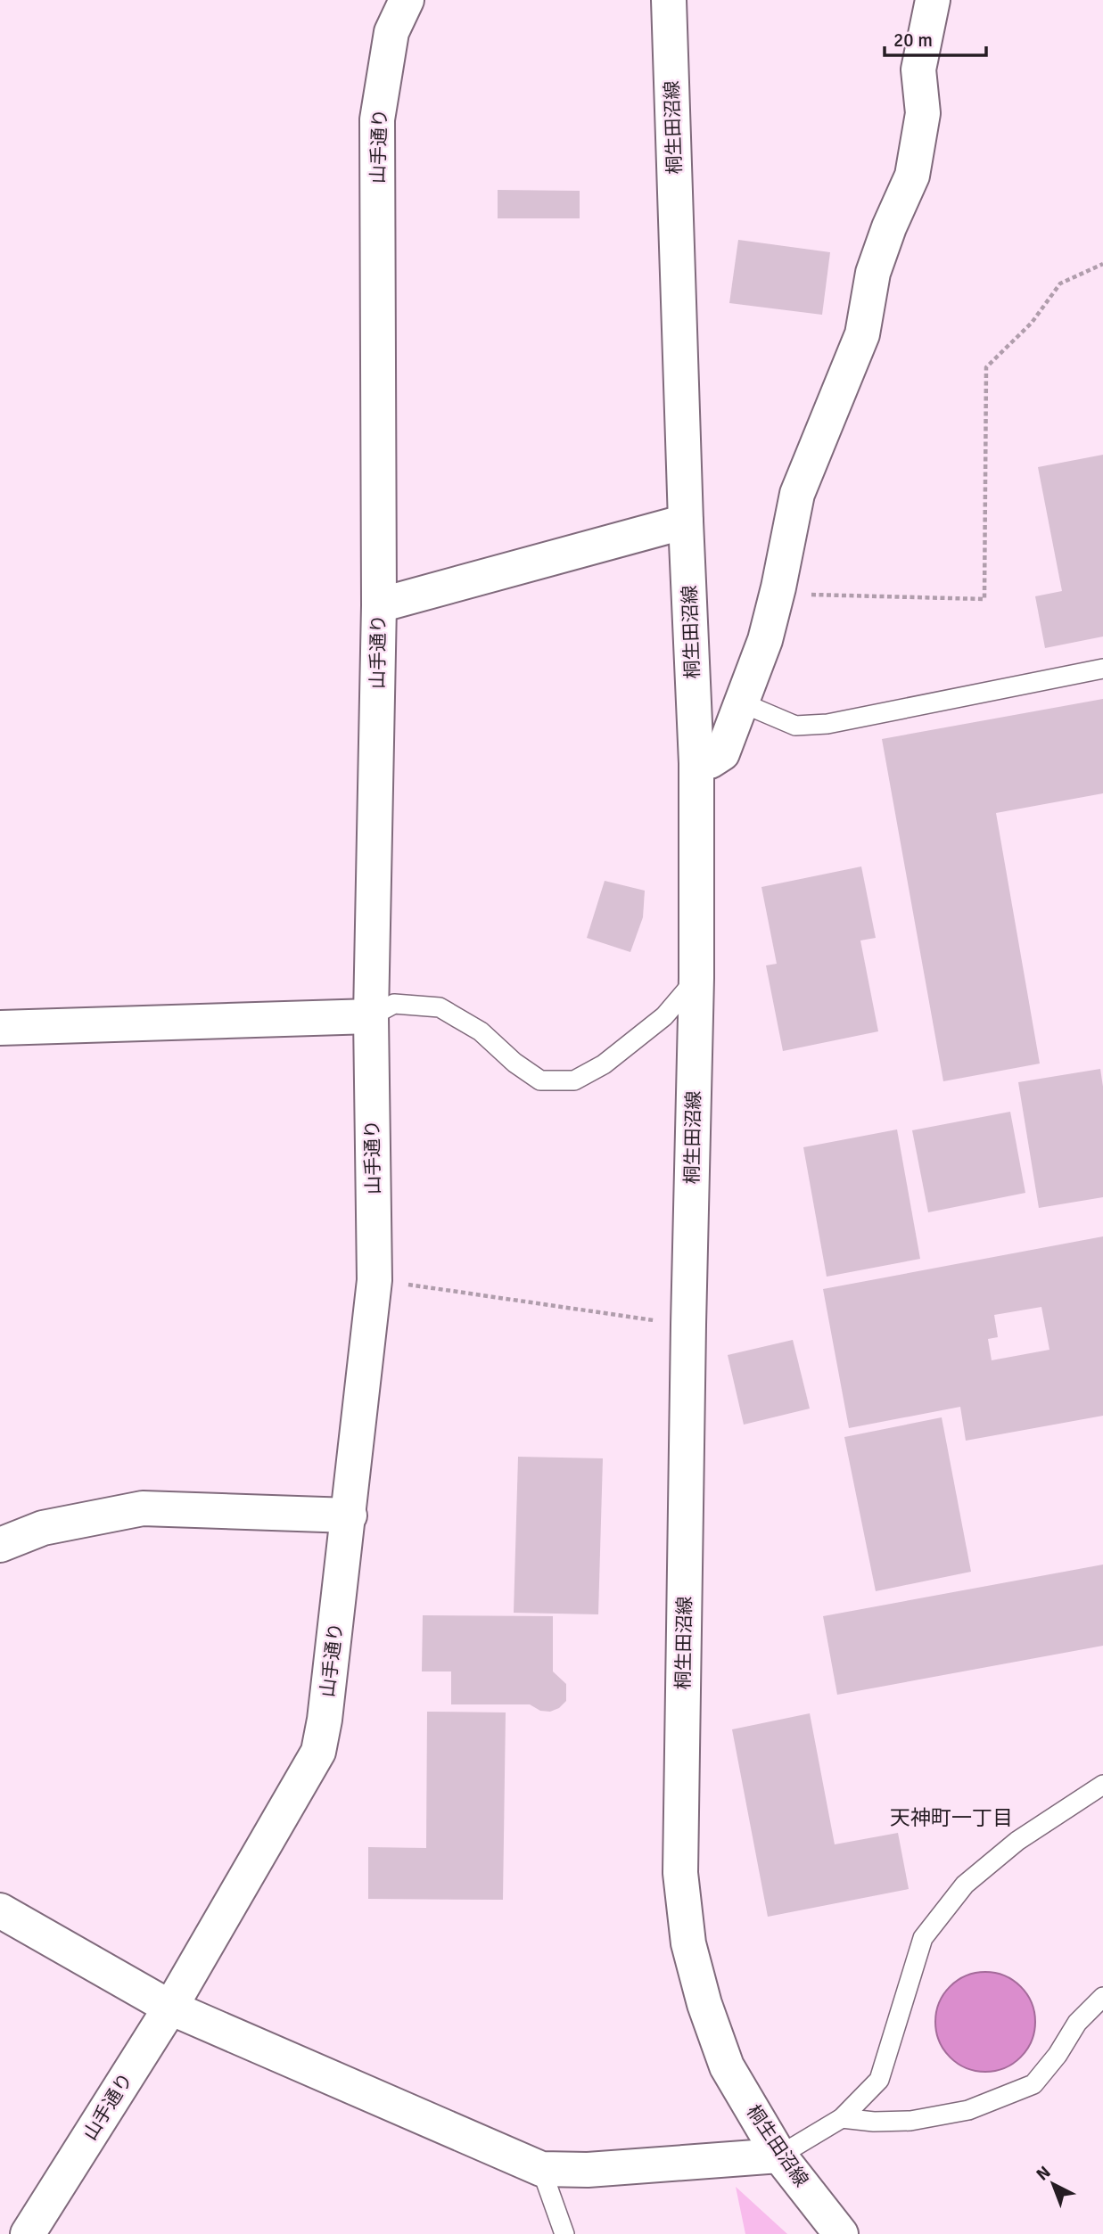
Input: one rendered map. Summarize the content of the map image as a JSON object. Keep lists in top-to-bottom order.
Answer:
{
  "streets": {
    "street": ["桐生田沼線", "山手通り"]
  },
  "districts": ["天神町一丁目"],
  "scale_bar": "20 m",
  "north": "top left"
}
